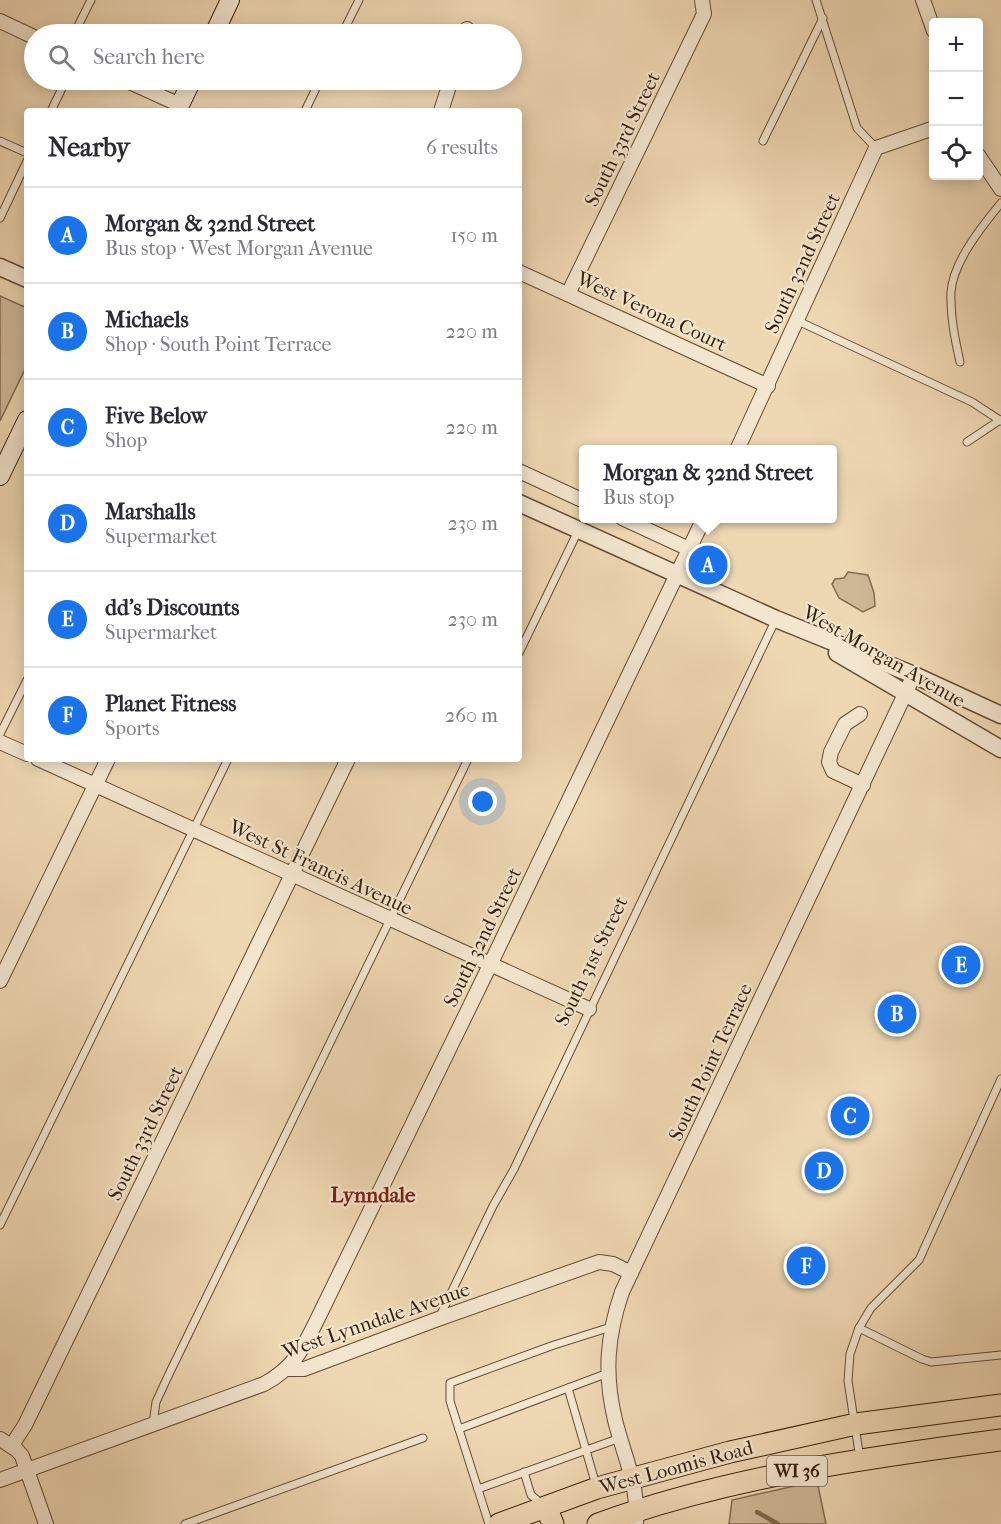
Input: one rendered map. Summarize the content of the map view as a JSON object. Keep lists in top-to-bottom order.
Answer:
{
  "streets": {
    "main road": ["West Loomis Road", "WI 36"],
    "street": [
      "South 33rd Street",
      "South 32nd Street",
      "West Verona Court",
      "West Morgan Avenue",
      "West St Francis Avenue",
      "South Point Terrace",
      "West Lynndale Avenue"
    ],
    "lane": ["South 31st Street"]
  },
  "crossings": [
    ["South 33rd Street", "West Verona Court"],
    ["South 33rd Street", "West St Francis Avenue"],
    ["South 33rd Street", "West Lynndale Avenue"],
    ["South 32nd Street", "West Verona Court"],
    ["South 32nd Street", "West Morgan Avenue"],
    ["South 32nd Street", "West St Francis Avenue"],
    ["South 32nd Street", "West Lynndale Avenue"],
    ["West Morgan Avenue", "South 31st Street"],
    ["West Morgan Avenue", "South Point Terrace"],
    ["West St Francis Avenue", "South 31st Street"],
    ["South 31st Street", "West Lynndale Avenue"],
    ["South Point Terrace", "West Lynndale Avenue"],
    ["South Point Terrace", "West Loomis Road"]
  ],
  "districts": ["Lynndale"],
  "page": {
    "map_buttons": ["+", "−"],
    "search": "Search here",
    "heading": ["Nearby", "6 results"],
    "list": [
      {
        "mark": "A",
        "name": "Morgan & 32nd Street",
        "note": "Bus stop · West Morgan Avenue",
        "value": "150 m"
      },
      {
        "mark": "B",
        "name": "Michaels",
        "note": "Shop · South Point Terrace",
        "value": "220 m"
      },
      {
        "mark": "C",
        "name": "Five Below",
        "note": "Shop",
        "value": "220 m"
      },
      {
        "mark": "D",
        "name": "Marshalls",
        "note": "Supermarket",
        "value": "230 m"
      },
      {
        "mark": "E",
        "name": "dd's Discounts",
        "note": "Supermarket",
        "value": "230 m"
      },
      {
        "mark": "F",
        "name": "Planet Fitness",
        "note": "Sports",
        "value": "260 m"
      }
    ],
    "popup": ["Morgan & 32nd Street", "Bus stop"],
    "pins": [
      "A",
      "E",
      "B",
      "C",
      "D",
      "F"
    ]
  }
}
